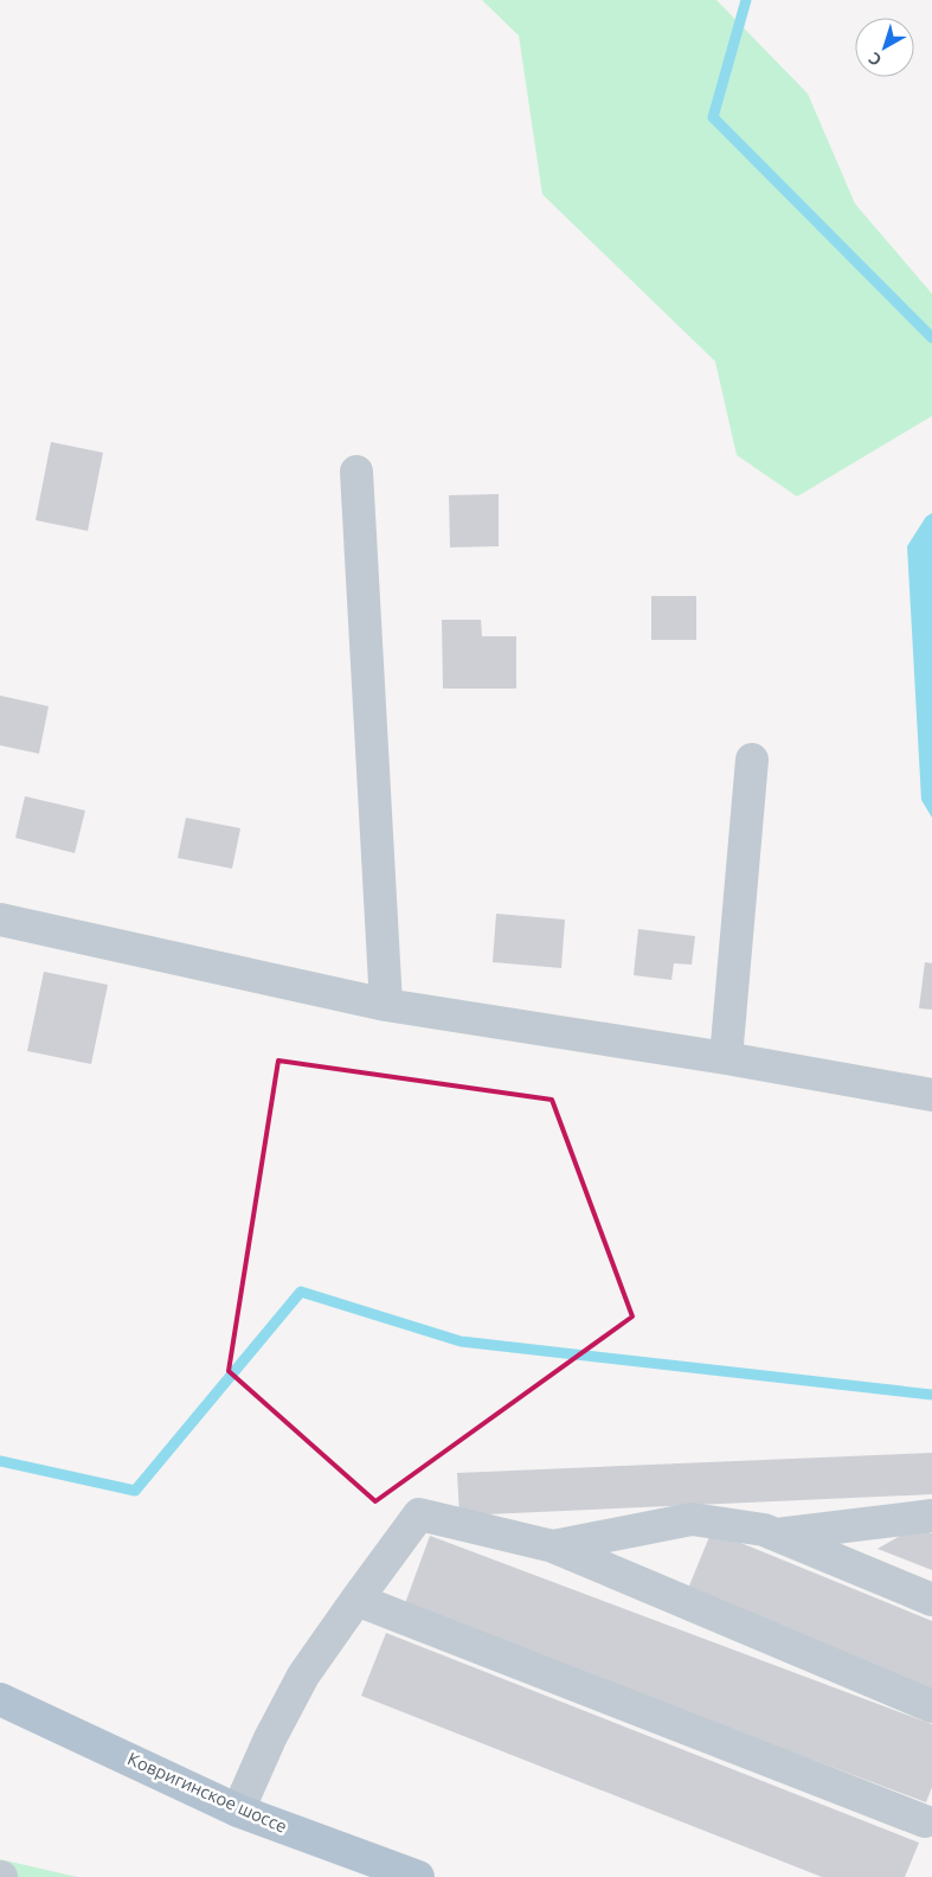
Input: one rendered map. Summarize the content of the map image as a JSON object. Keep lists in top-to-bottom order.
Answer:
{
  "streets": {
    "main road": ["Ковригинское шоссе"]
  },
  "north": "bottom left"
}
